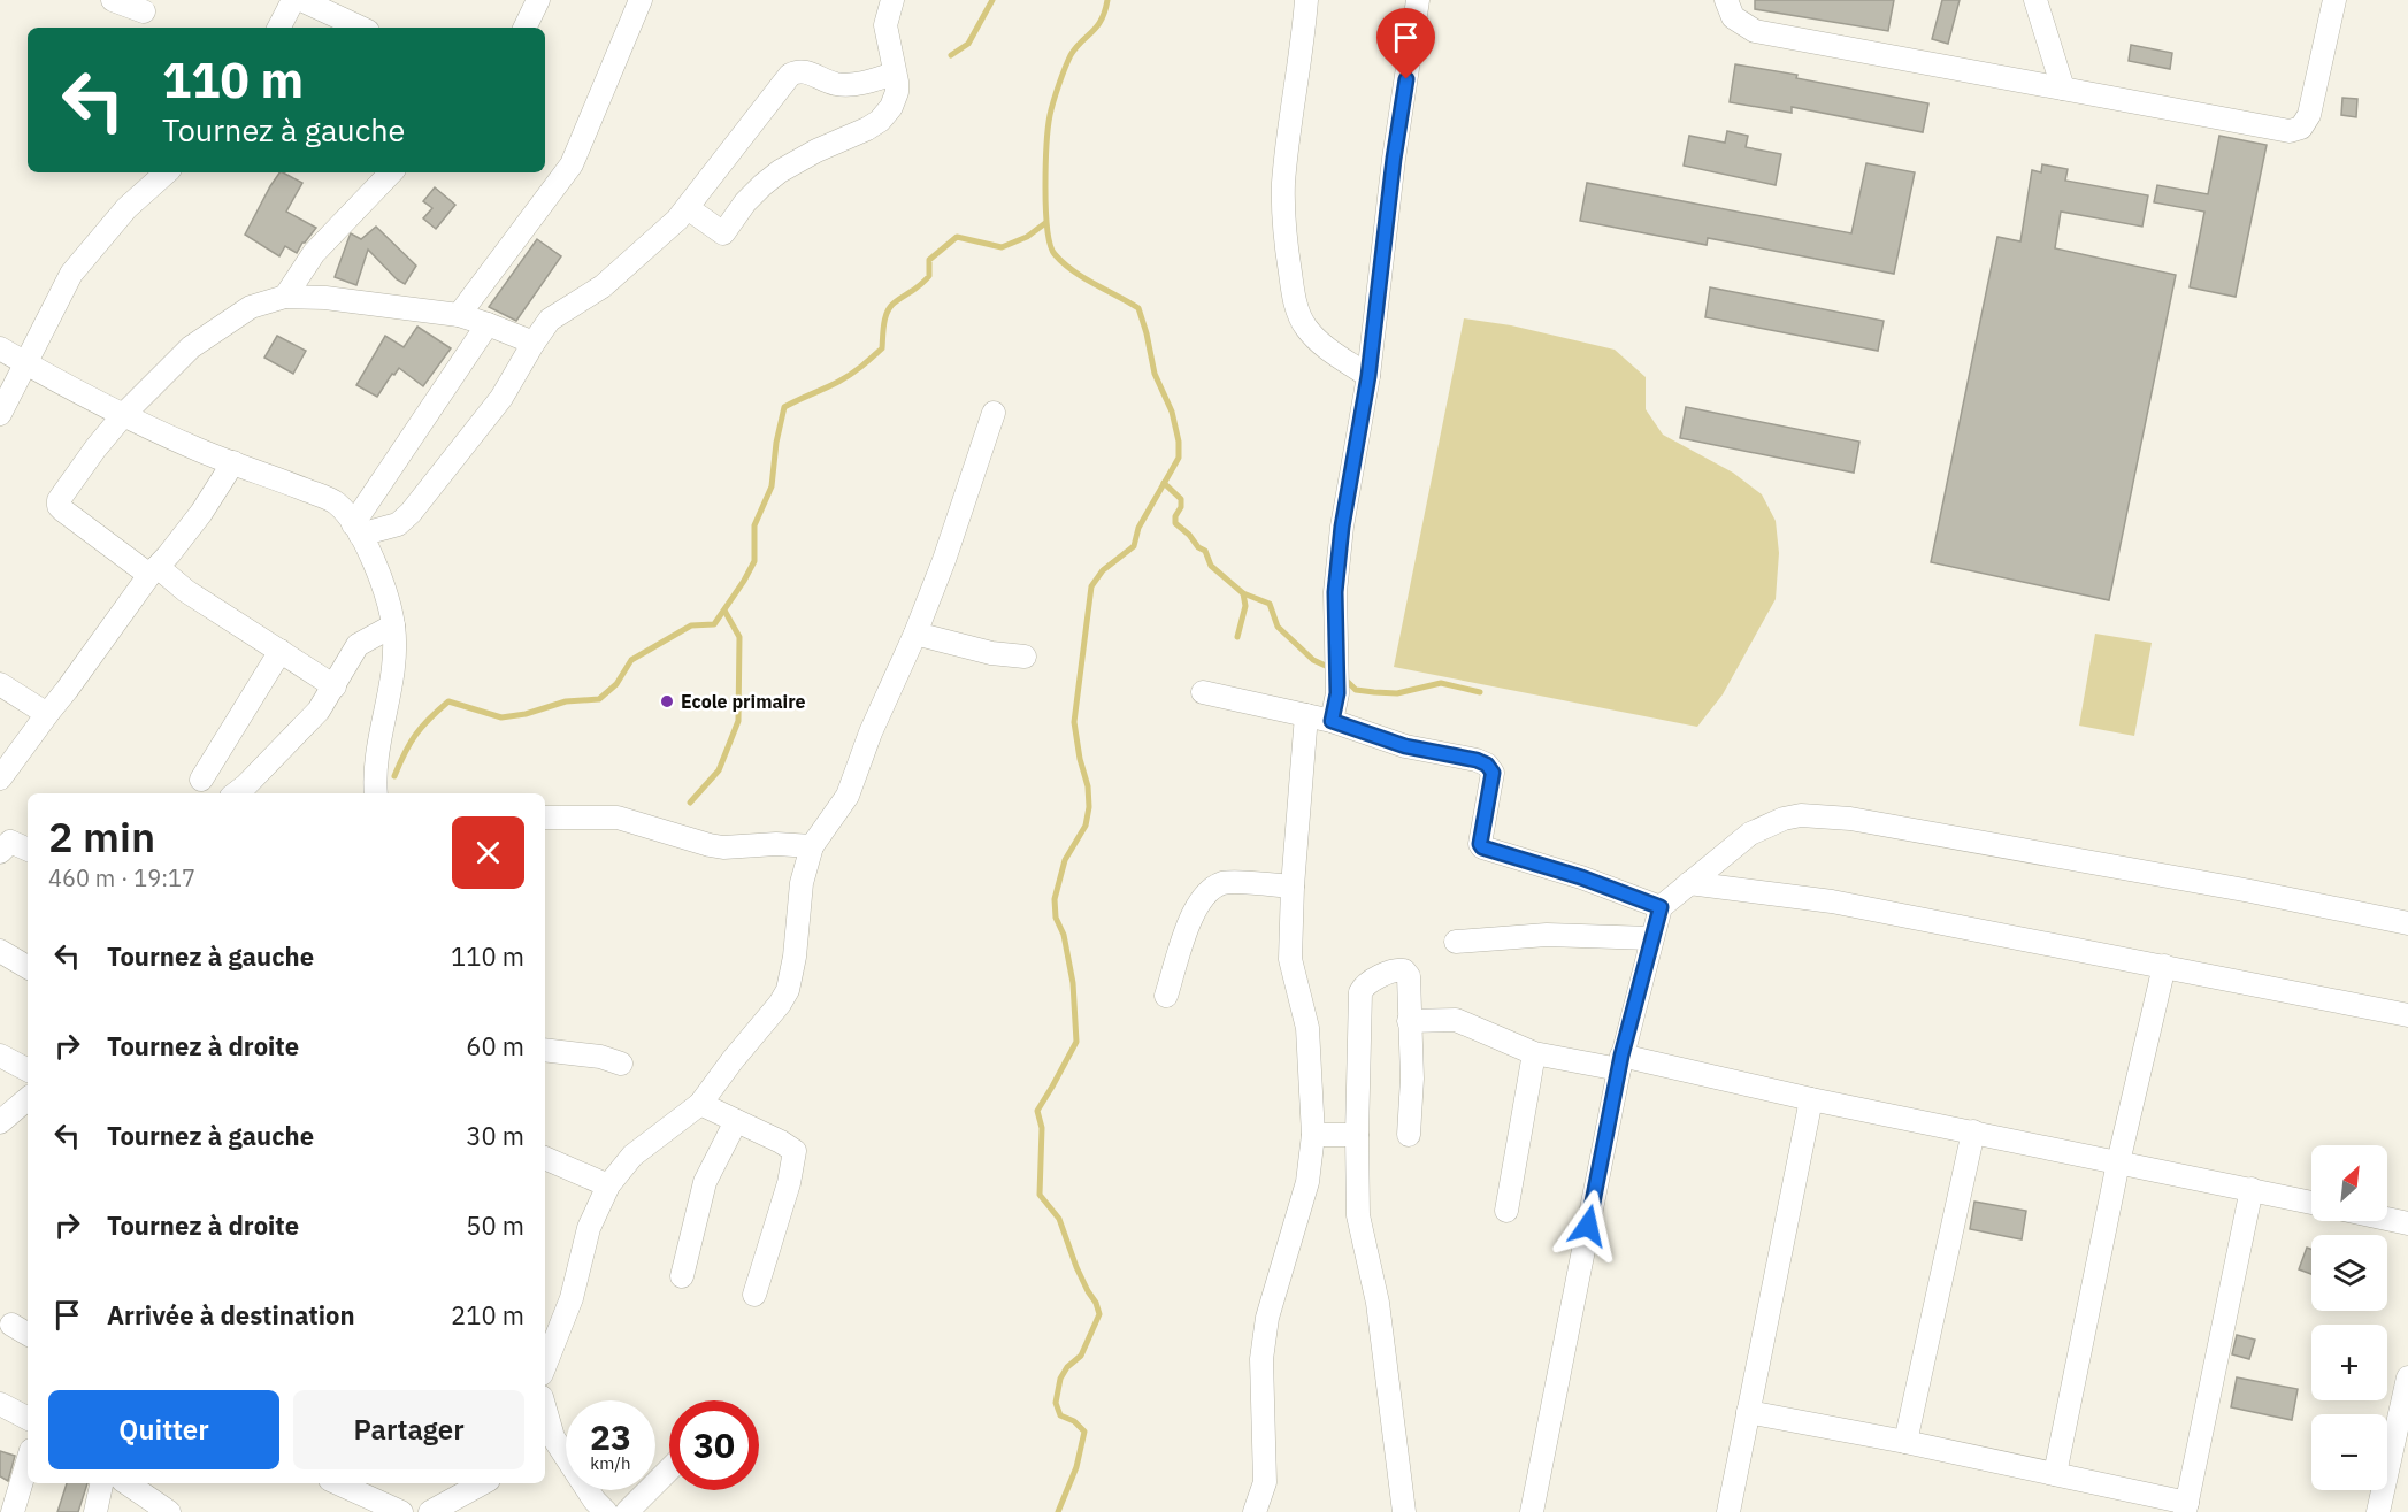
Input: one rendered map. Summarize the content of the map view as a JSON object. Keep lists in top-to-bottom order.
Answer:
{
  "places": ["Ecole primaire"],
  "north": "top right",
  "page": {
    "turn": ["110 m", "Tournez à gauche"],
    "heading": ["2 min", "460 m · 19:17"],
    "list": [
      {
        "name": "Tournez à gauche",
        "value": "110 m"
      },
      {
        "name": "Tournez à droite",
        "value": "60 m"
      },
      {
        "name": "Tournez à gauche",
        "value": "30 m"
      },
      {
        "name": "Tournez à droite",
        "value": "50 m"
      },
      {
        "name": "Arrivée à destination",
        "value": "210 m"
      }
    ],
    "map_buttons": ["+", "−"],
    "buttons": ["Quitter", "Partager"],
    "speed": "23 km/h",
    "limit": "30"
  }
}
